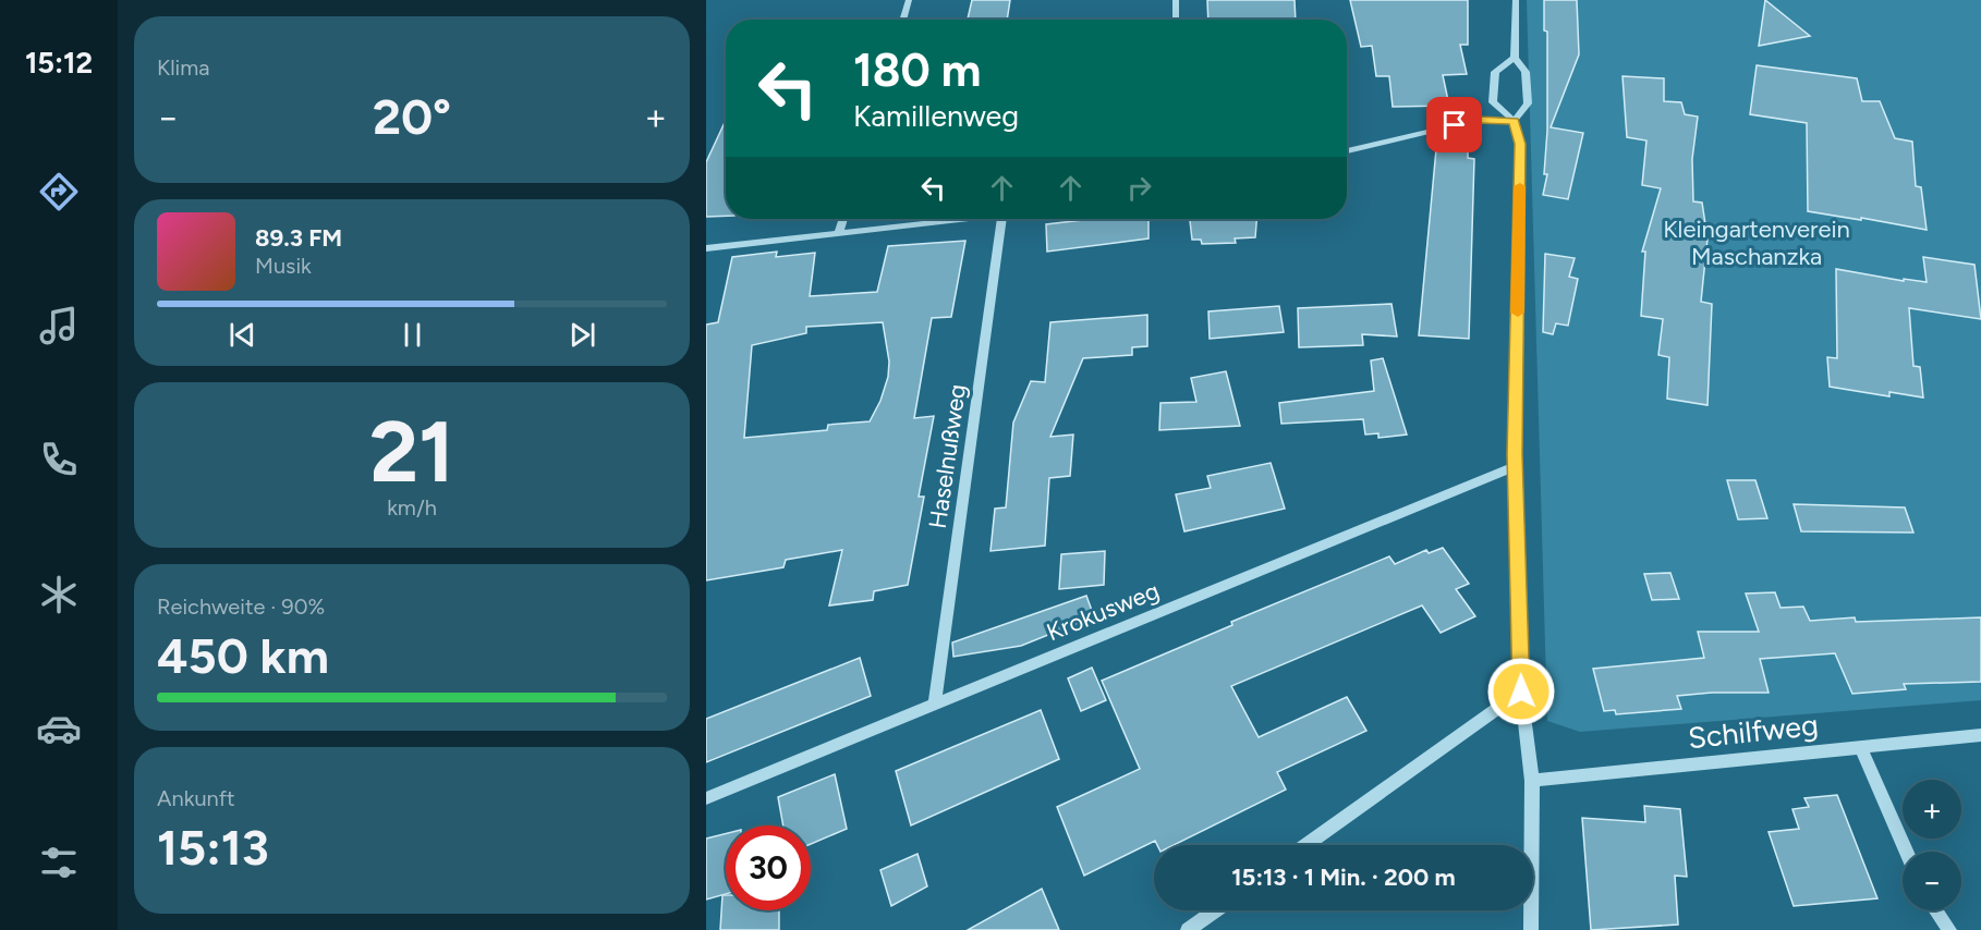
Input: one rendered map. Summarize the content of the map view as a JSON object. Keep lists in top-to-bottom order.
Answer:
{
  "streets": {
    "street": ["Haselnußweg", "Krokusweg", "Schilfweg"]
  },
  "crossings": [
    ["Haselnußweg", "Krokusweg"]
  ],
  "parks": ["Kleingartenverein Maschanzka"],
  "page": {
    "tabs": "15:12",
    "tile": [
      "Klima",
      ["21", "km/h"],
      ["Reichweite · 90%", "450 km"],
      ["Ankunft", "15:13"]
    ],
    "turn": ["180 m", "Kamillenweg"],
    "heat": ["−", "20°", "+"],
    "song": ["89.3 FM", "Musik"],
    "map_buttons": ["+", "−"],
    "limit": "30",
    "trip": "15:13 · 1 Min. · 200 m"
  }
}
